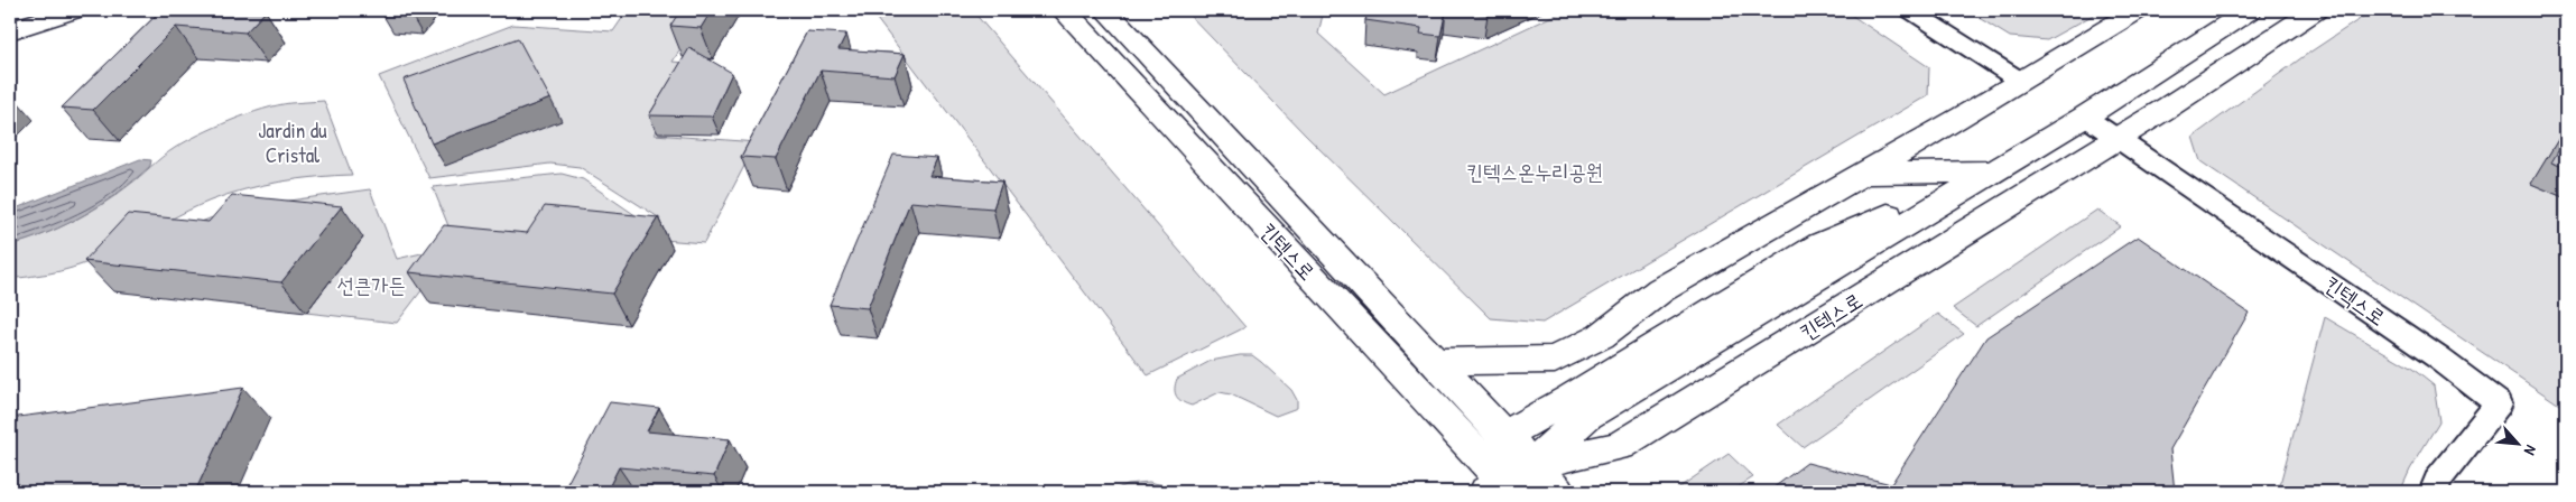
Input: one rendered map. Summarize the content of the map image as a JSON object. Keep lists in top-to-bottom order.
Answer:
{
  "streets": {
    "main road": ["킨텍스로"]
  },
  "parks": ["Jardin du Cristal", "킨텍스온누리공원", "선큰가든"],
  "north": "bottom right"
}
